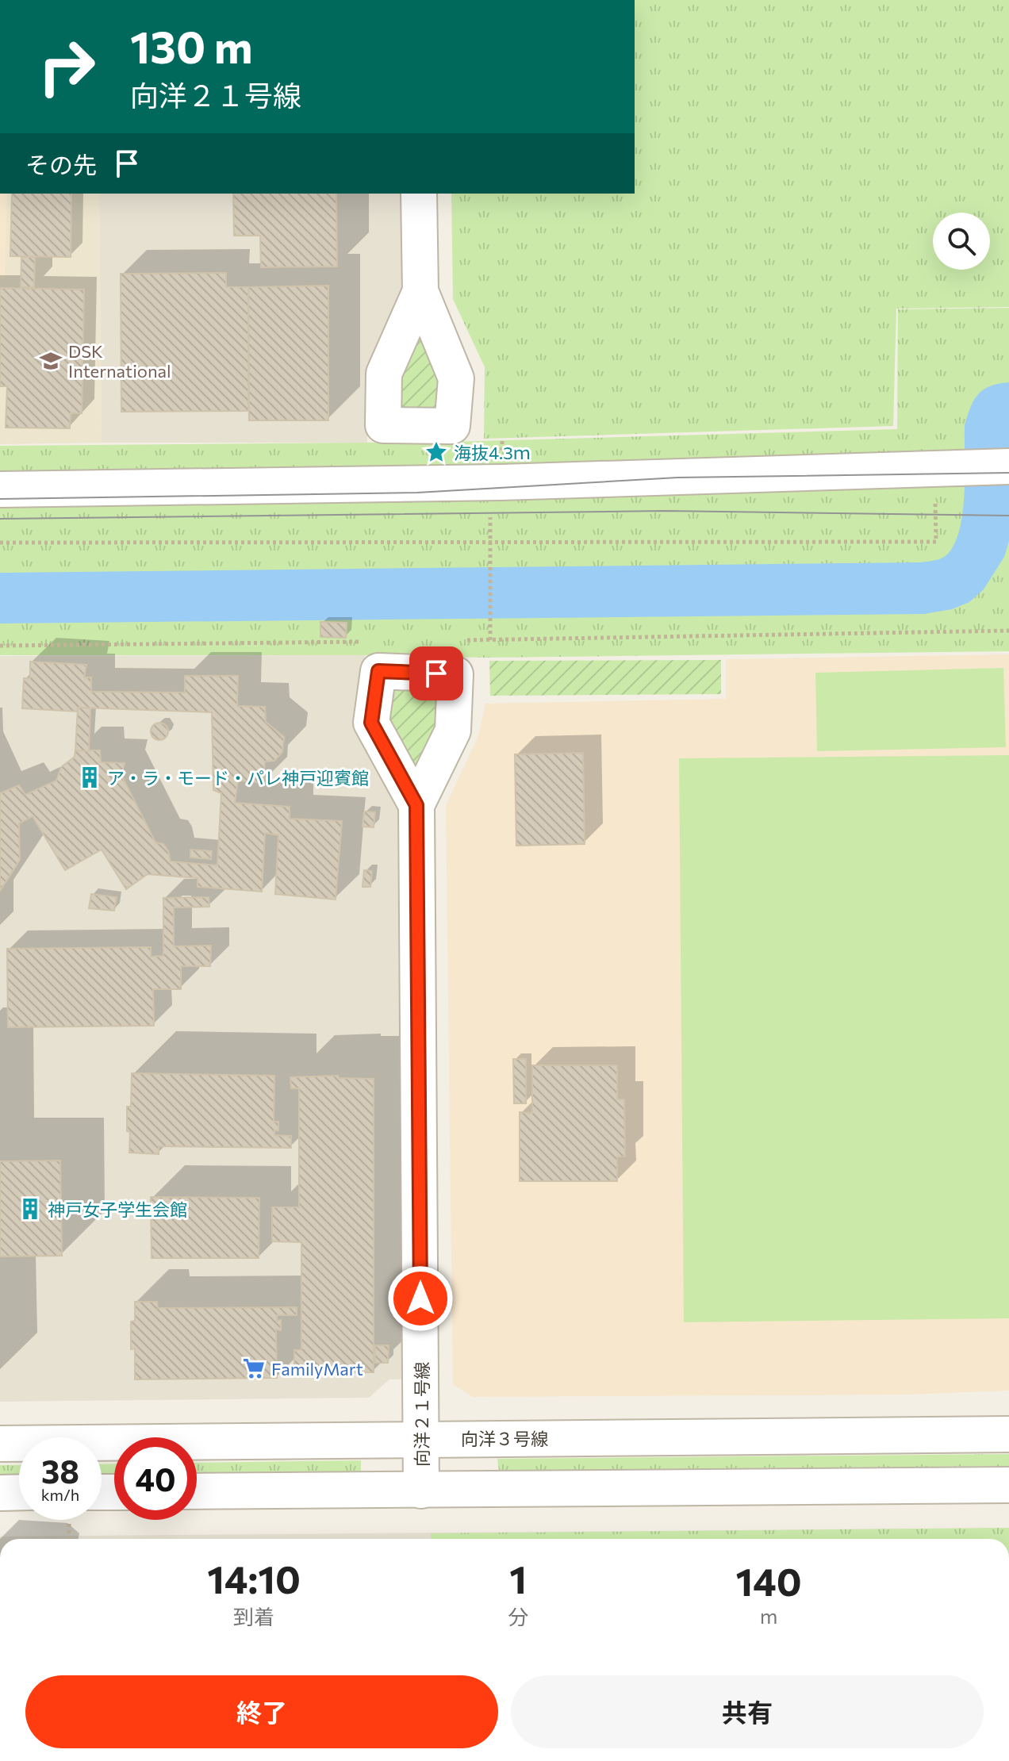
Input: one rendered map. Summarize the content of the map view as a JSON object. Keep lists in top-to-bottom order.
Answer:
{
  "streets": {
    "street": ["向洋２１号線", "向洋３号線"]
  },
  "crossings": [
    ["向洋２１号線", "向洋３号線"]
  ],
  "places": {
    "school or university": ["DSK International"],
    "place": ["海抜4.3ｍ"],
    "building": ["ア・ラ・モード・パレ神戸迎賓館", "神戸女子学生会館"],
    "supermarket": ["FamilyMart"]
  },
  "page": {
    "turn": ["130 m", "向洋２１号線"],
    "then": "その先",
    "speed": "38 km/h",
    "limit": "40",
    "eta": [
      "14:10",
      "到着",
      "1",
      "分",
      "140",
      "m"
    ],
    "buttons": ["終了", "共有"]
  }
}
